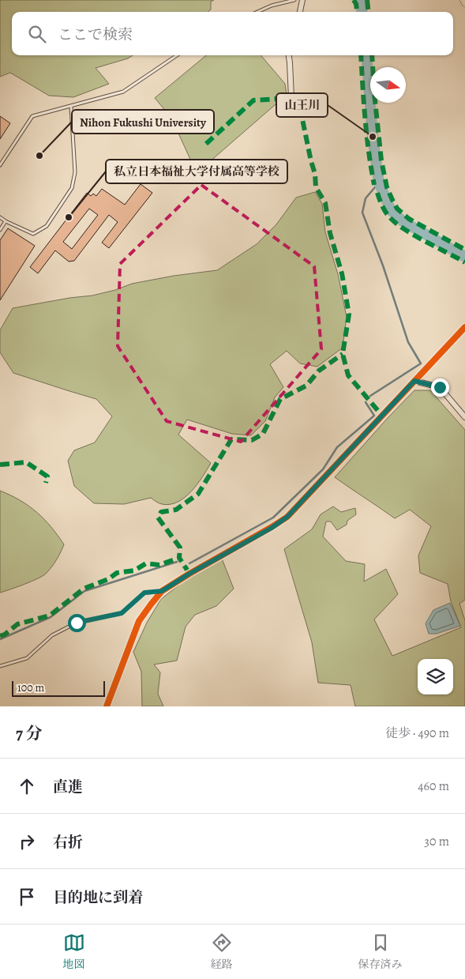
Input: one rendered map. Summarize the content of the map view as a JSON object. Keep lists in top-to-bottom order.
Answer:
{
  "places": ["山王川", "Nihon Fukushi University", "私立日本福祉大学付属高等学校"],
  "scale_bar": "100 m",
  "north": "right",
  "page": {
    "search": "ここで検索",
    "scale": "100 m",
    "heading": ["7 分", "徒歩 · 490 m"],
    "list": [
      ["直進", "460 m"],
      ["右折", "30 m"],
      "目的地に到着"
    ],
    "nav": ["地図", "経路", "保存済み"]
  }
}
